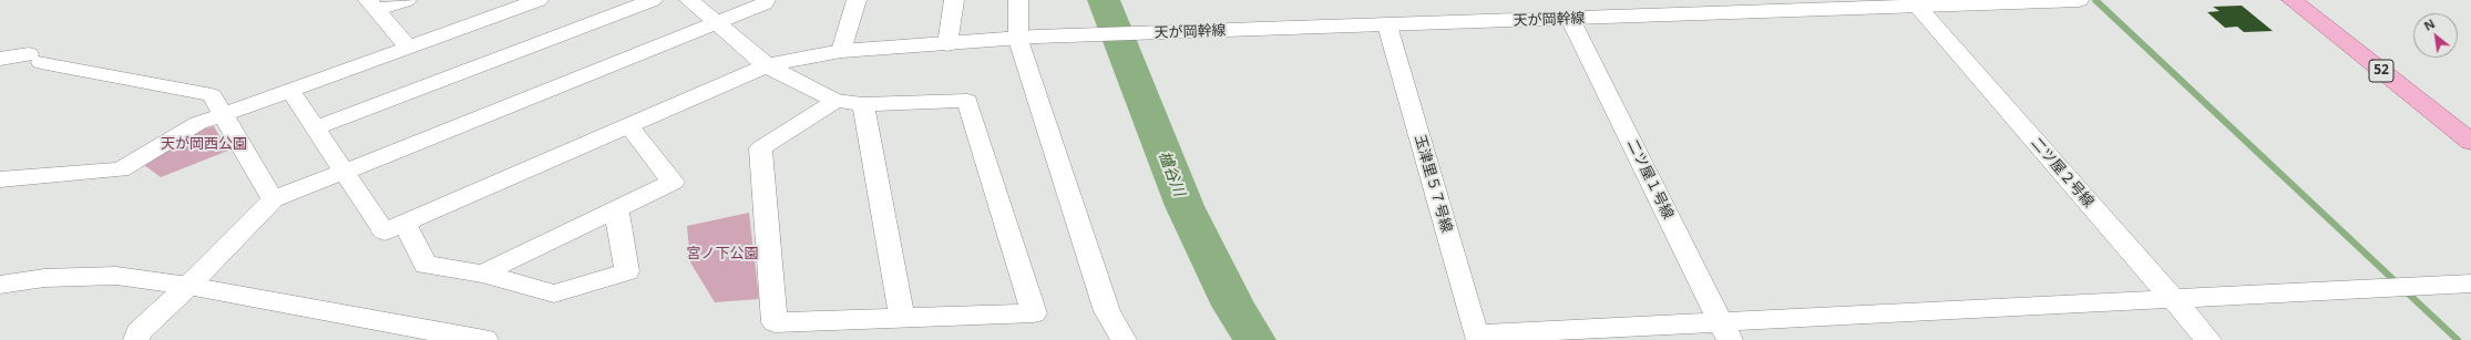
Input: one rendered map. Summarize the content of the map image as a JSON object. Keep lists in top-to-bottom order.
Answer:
{
  "streets": {
    "main road": ["52"],
    "street": [
      "天が岡幹線",
      "二ツ屋２号線",
      "二ツ屋１号線",
      "玉津里５７号線"
    ]
  },
  "crossings": [
    ["天が岡幹線", "二ツ屋２号線"],
    ["天が岡幹線", "二ツ屋１号線"],
    ["天が岡幹線", "玉津里５７号線"]
  ],
  "water": ["櫨谷川"],
  "parks": ["天が岡西公園", "宮ノ下公園"],
  "north": "top left"
}
